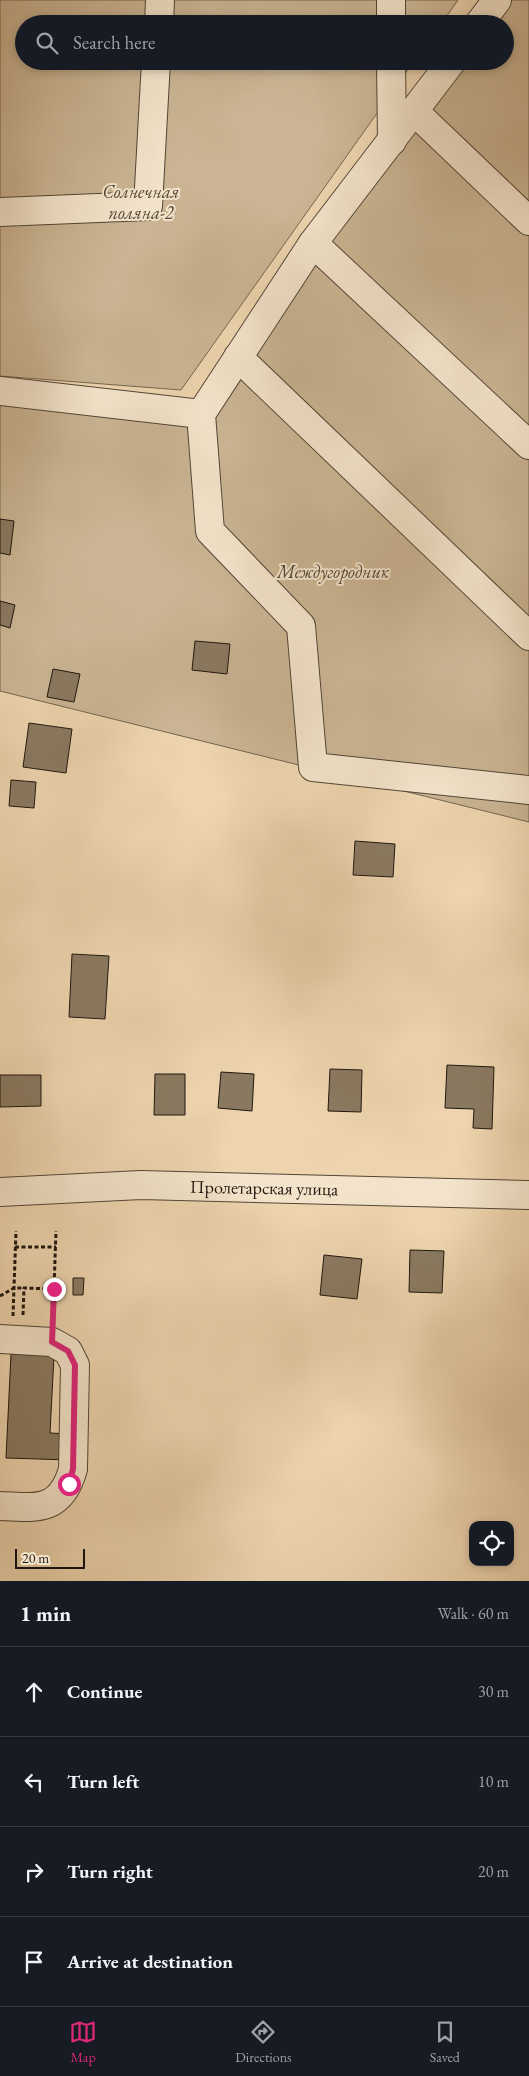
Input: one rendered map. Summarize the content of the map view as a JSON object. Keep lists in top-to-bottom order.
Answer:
{
  "streets": {
    "street": ["Пролетарская улица"]
  },
  "parks": ["Солнечная поляна-2", "Междугородник"],
  "scale_bar": "20 m",
  "page": {
    "search": "Search here",
    "scale": "20 m",
    "heading": ["1 min", "Walk · 60 m"],
    "list": [
      ["Continue", "30 m"],
      ["Turn left", "10 m"],
      ["Turn right", "20 m"],
      "Arrive at destination"
    ],
    "nav": ["Map", "Directions", "Saved"]
  }
}
